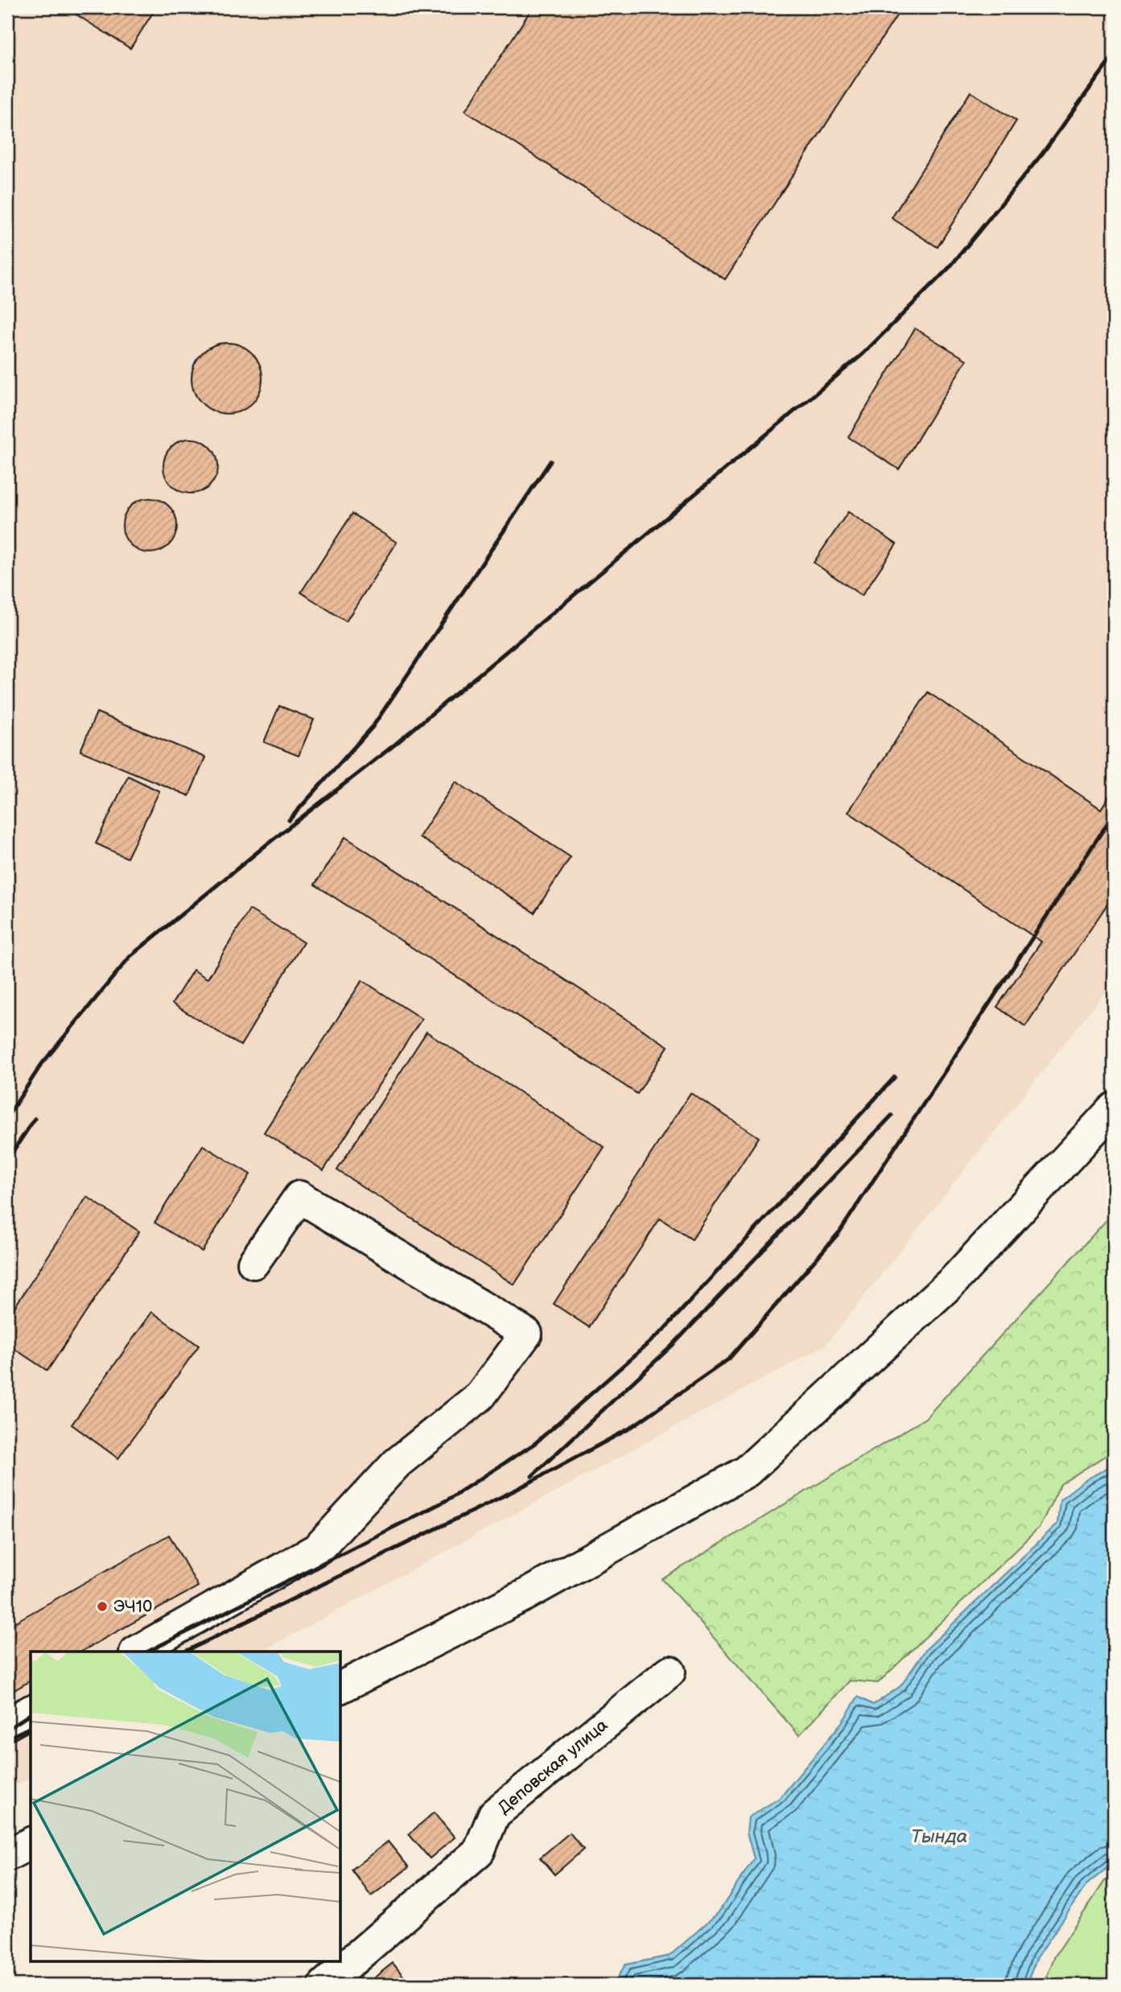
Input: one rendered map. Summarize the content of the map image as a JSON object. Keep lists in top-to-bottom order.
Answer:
{
  "streets": {
    "street": ["Деповская улица"]
  },
  "water": ["Тында"],
  "places": ["ЭЧ10"]
}
